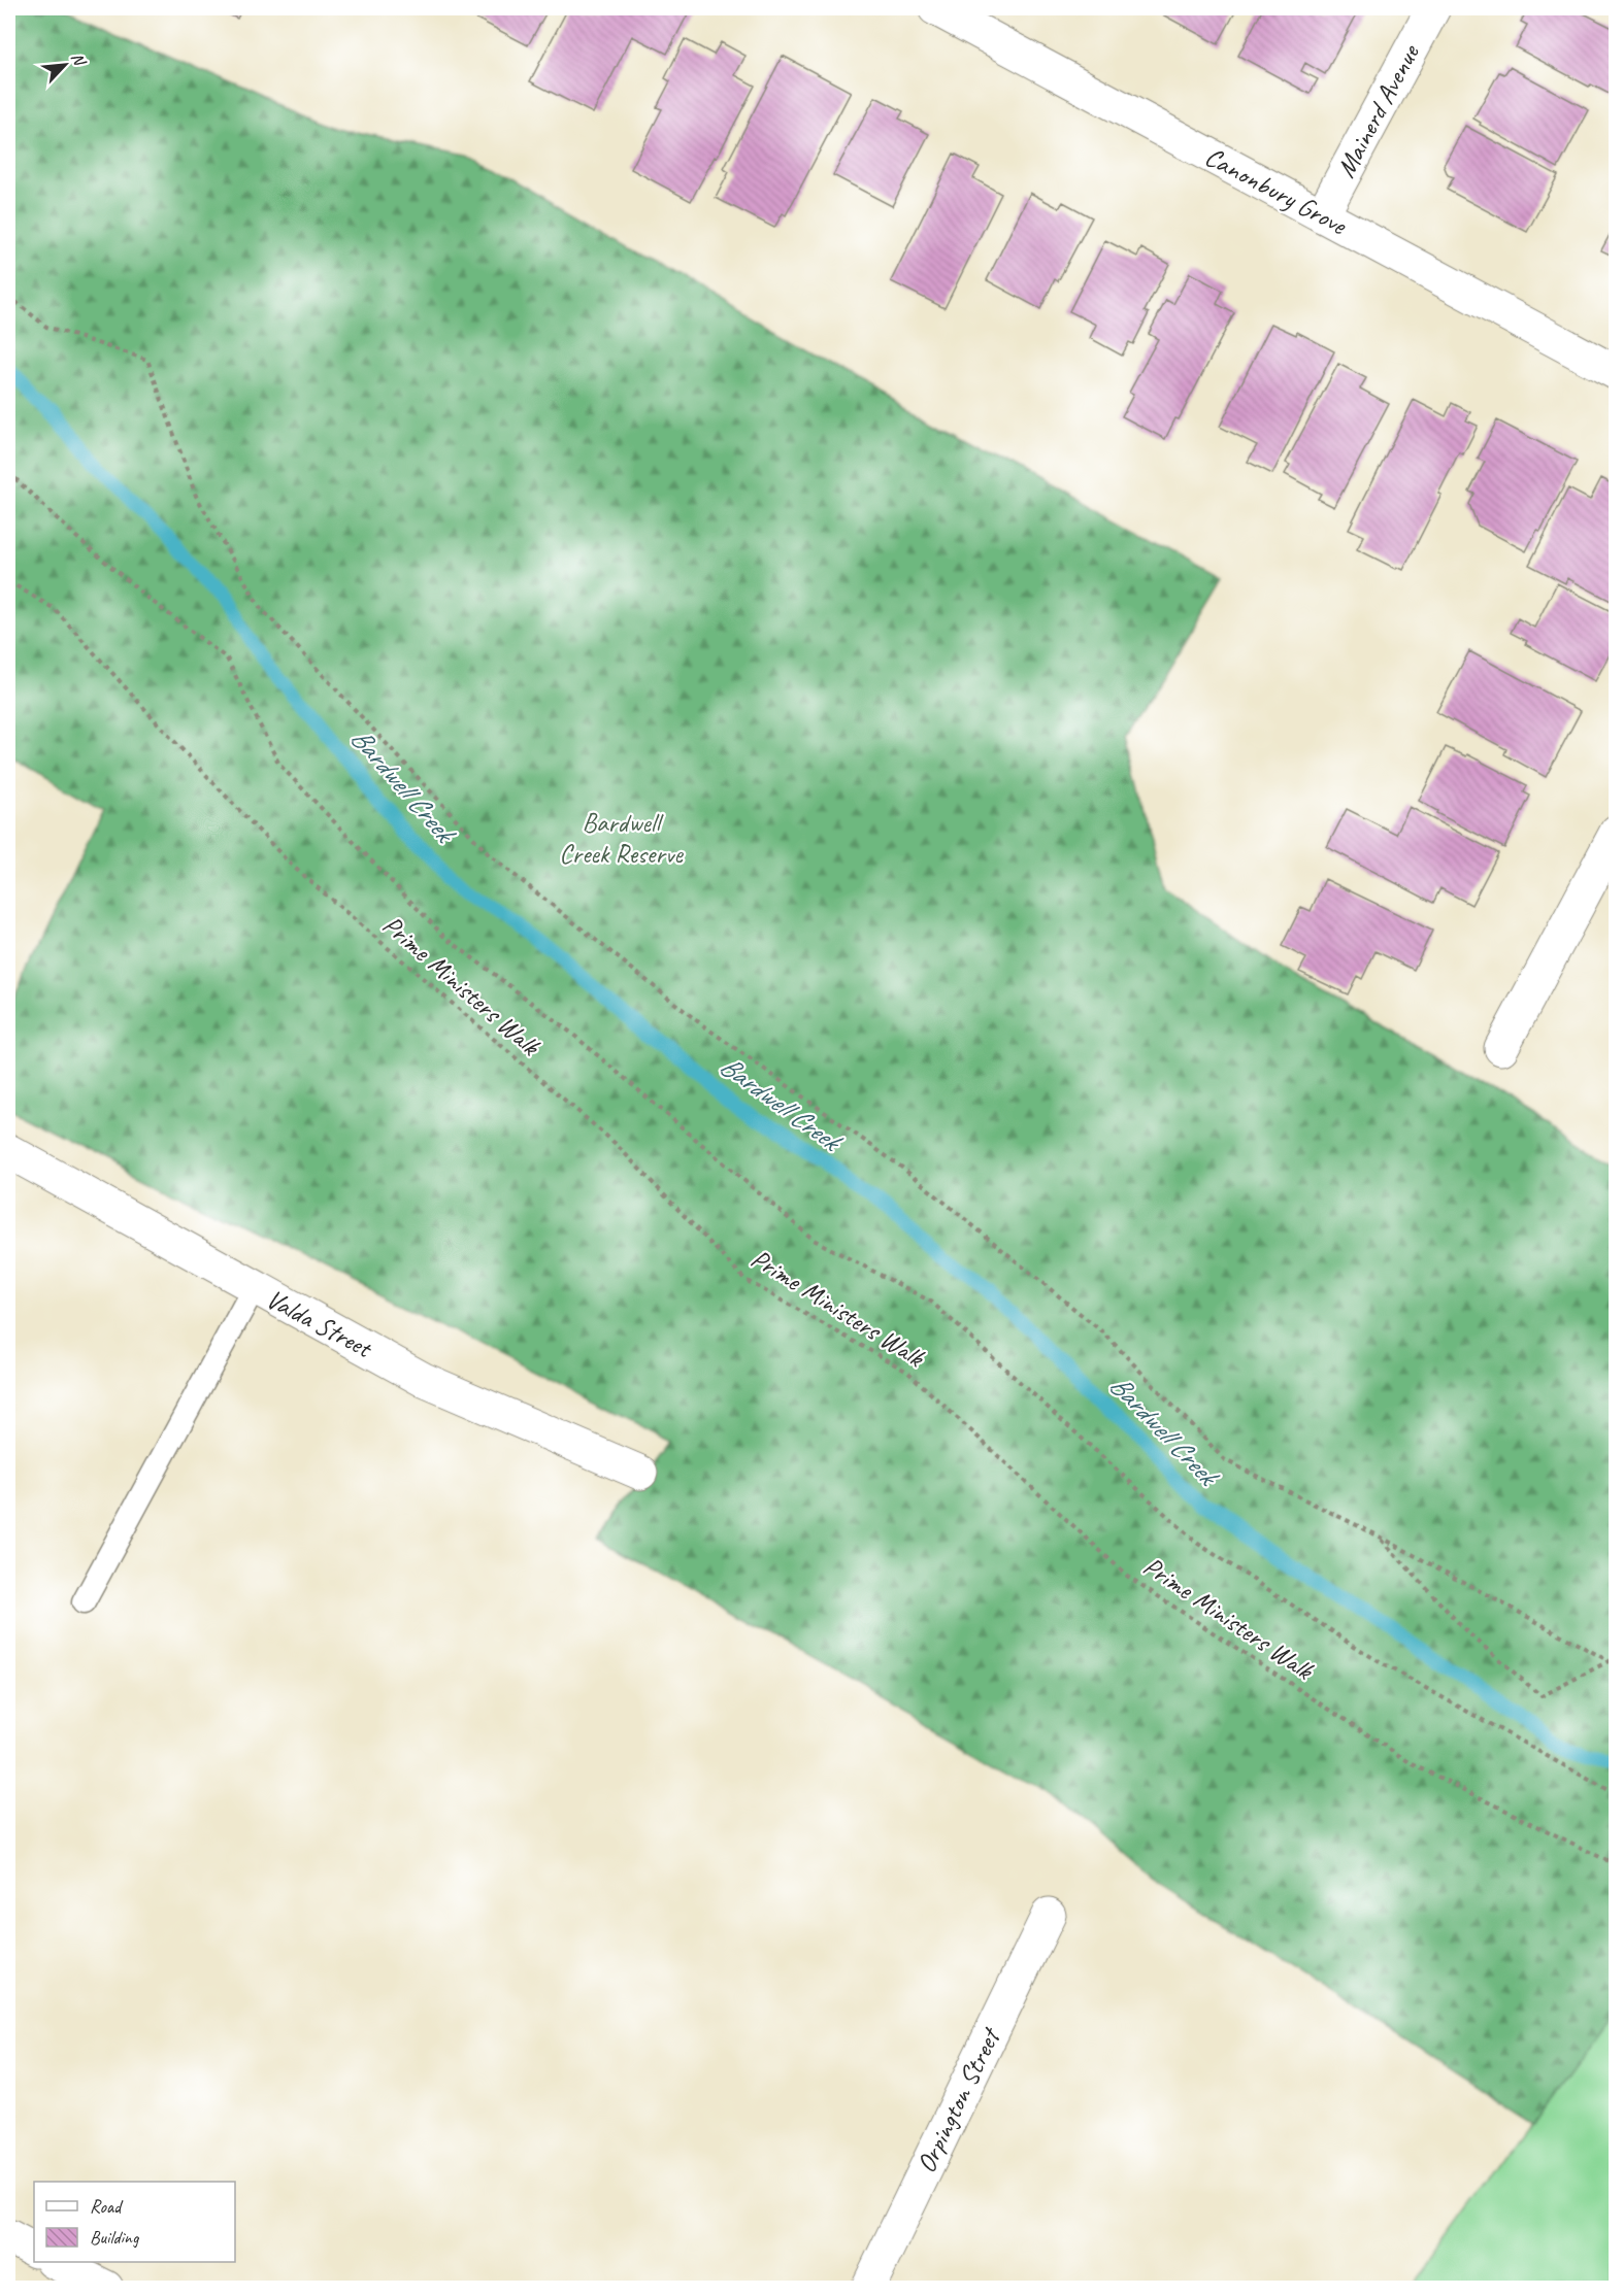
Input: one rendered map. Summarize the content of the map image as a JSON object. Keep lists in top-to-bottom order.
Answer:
{
  "streets": {
    "street": [
      "Mainerd Avenue",
      "Canonbury Grove",
      "Valda Street",
      "Orpington Street"
    ],
    "path": ["Prime Ministers Walk"]
  },
  "crossings": [
    ["Mainerd Avenue", "Canonbury Grove"]
  ],
  "water": ["Bardwell Creek"],
  "parks": ["Bardwell Creek Reserve"],
  "legend": ["Road", "Building"],
  "north": "top right"
}
